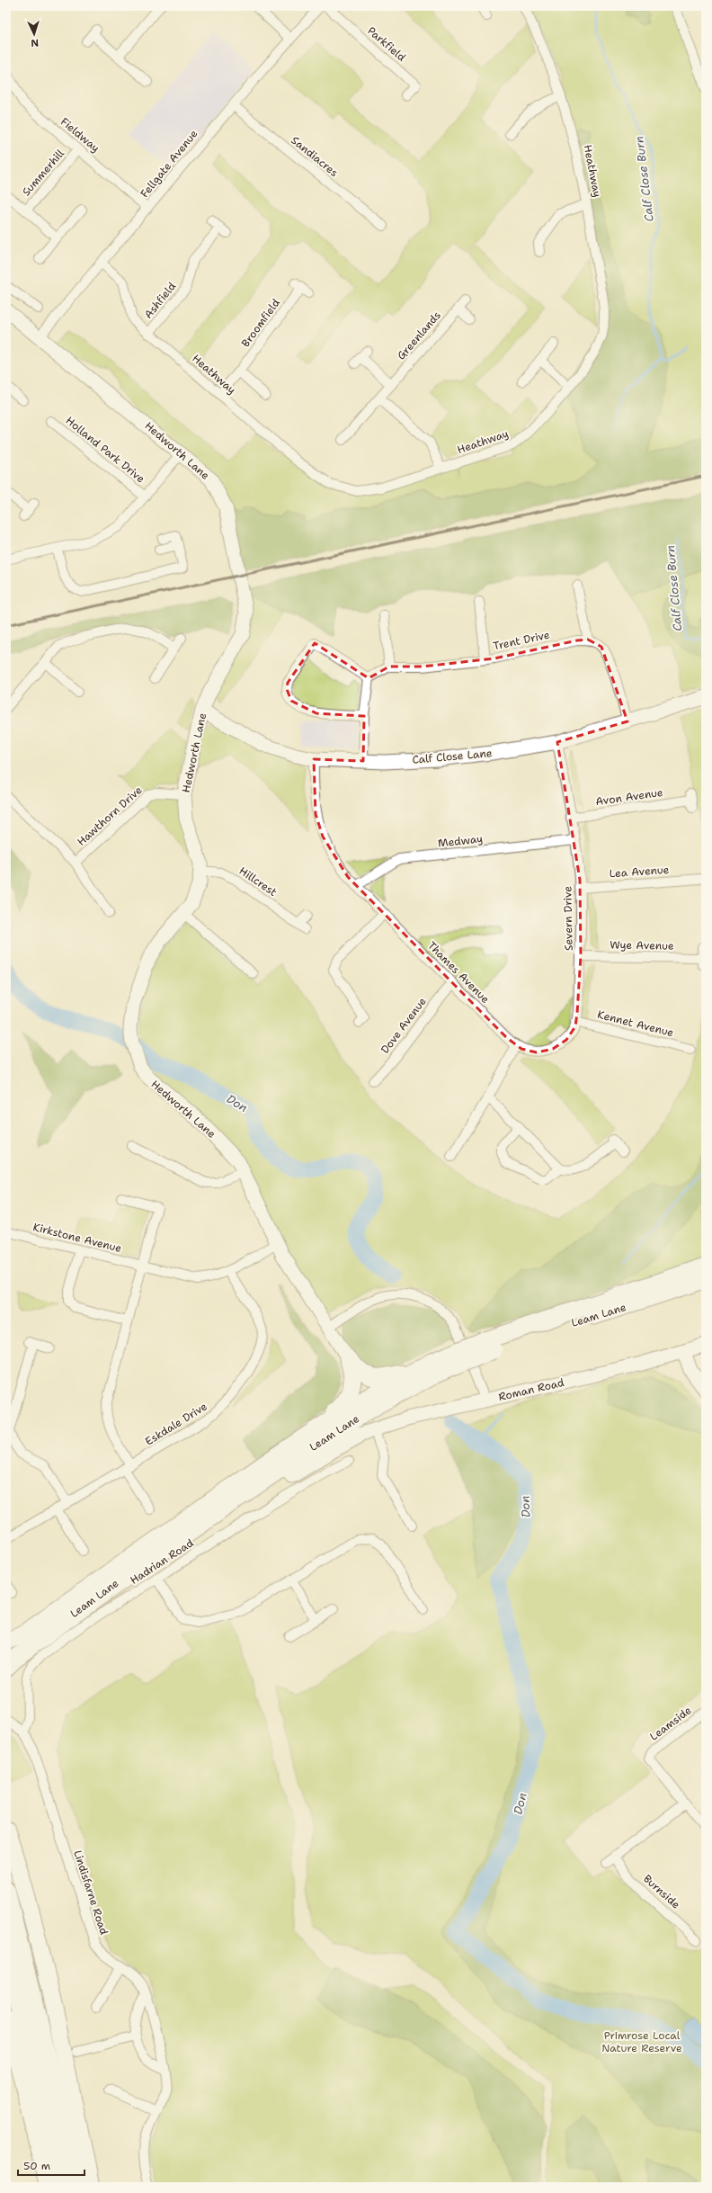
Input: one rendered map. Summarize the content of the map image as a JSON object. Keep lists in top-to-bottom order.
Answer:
{
  "streets": {
    "highway": ["Leam Lane"],
    "street": [
      "Parkfield",
      "Fieldway",
      "Sandiacres",
      "Fellgate Avenue",
      "Heathway",
      "Summerhill",
      "Ashfield",
      "Broomfield",
      "Greenlands",
      "Holland Park Drive",
      "Hedworth Lane",
      "Trent Drive",
      "Calf Close Lane",
      "Avon Avenue",
      "Hawthorn Drive",
      "Medway",
      "Lea Avenue",
      "Hillcrest",
      "Severn Drive",
      "Wye Avenue",
      "Thames Avenue",
      "Kennet Avenue",
      "Dove Avenue",
      "Kirkstone Avenue",
      "Roman Road",
      "Eskdale Drive",
      "Hadrian Road",
      "Leamside",
      "Burnside",
      "Lindisfarne Road"
    ]
  },
  "crossings": [
    ["Fieldway", "Fellgate Avenue"],
    ["Fieldway", "Summerhill"],
    ["Sandiacres", "Fellgate Avenue"],
    ["Fellgate Avenue", "Heathway"],
    ["Fellgate Avenue", "Hedworth Lane"],
    ["Heathway", "Ashfield"],
    ["Heathway", "Broomfield"],
    ["Holland Park Drive", "Hedworth Lane"],
    ["Hedworth Lane", "Calf Close Lane"],
    ["Hedworth Lane", "Hawthorn Drive"],
    ["Hedworth Lane", "Hillcrest"],
    ["Hedworth Lane", "Kirkstone Avenue"],
    ["Calf Close Lane", "Severn Drive"],
    ["Calf Close Lane", "Thames Avenue"],
    ["Avon Avenue", "Severn Drive"],
    ["Medway", "Severn Drive"],
    ["Medway", "Thames Avenue"],
    ["Lea Avenue", "Severn Drive"],
    ["Severn Drive", "Wye Avenue"],
    ["Severn Drive", "Thames Avenue"],
    ["Severn Drive", "Kennet Avenue"],
    ["Thames Avenue", "Dove Avenue"],
    ["Kirkstone Avenue", "Eskdale Drive"],
    ["Hadrian Road", "Lindisfarne Road"]
  ],
  "water": ["Calf Close Burn", "Don"],
  "parks": ["Primrose Local Nature Reserve"],
  "scale_bar": "50 m",
  "north": "bottom"
}
